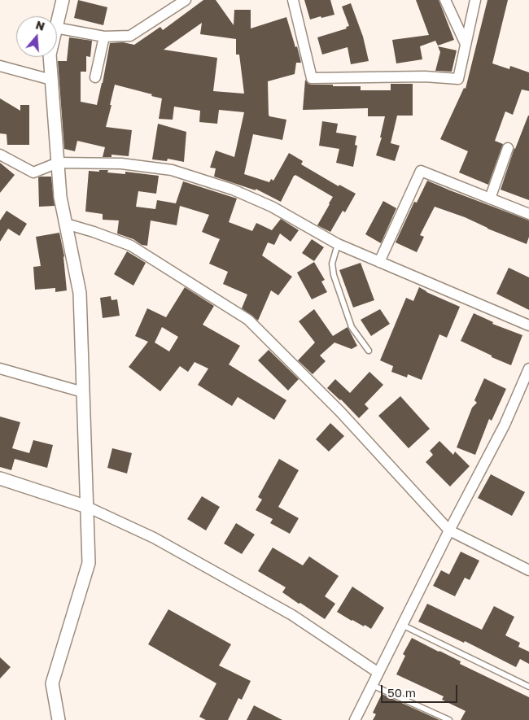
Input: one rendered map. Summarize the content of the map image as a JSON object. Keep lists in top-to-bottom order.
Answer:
{
  "scale_bar": "50 m",
  "north": "top"
}
